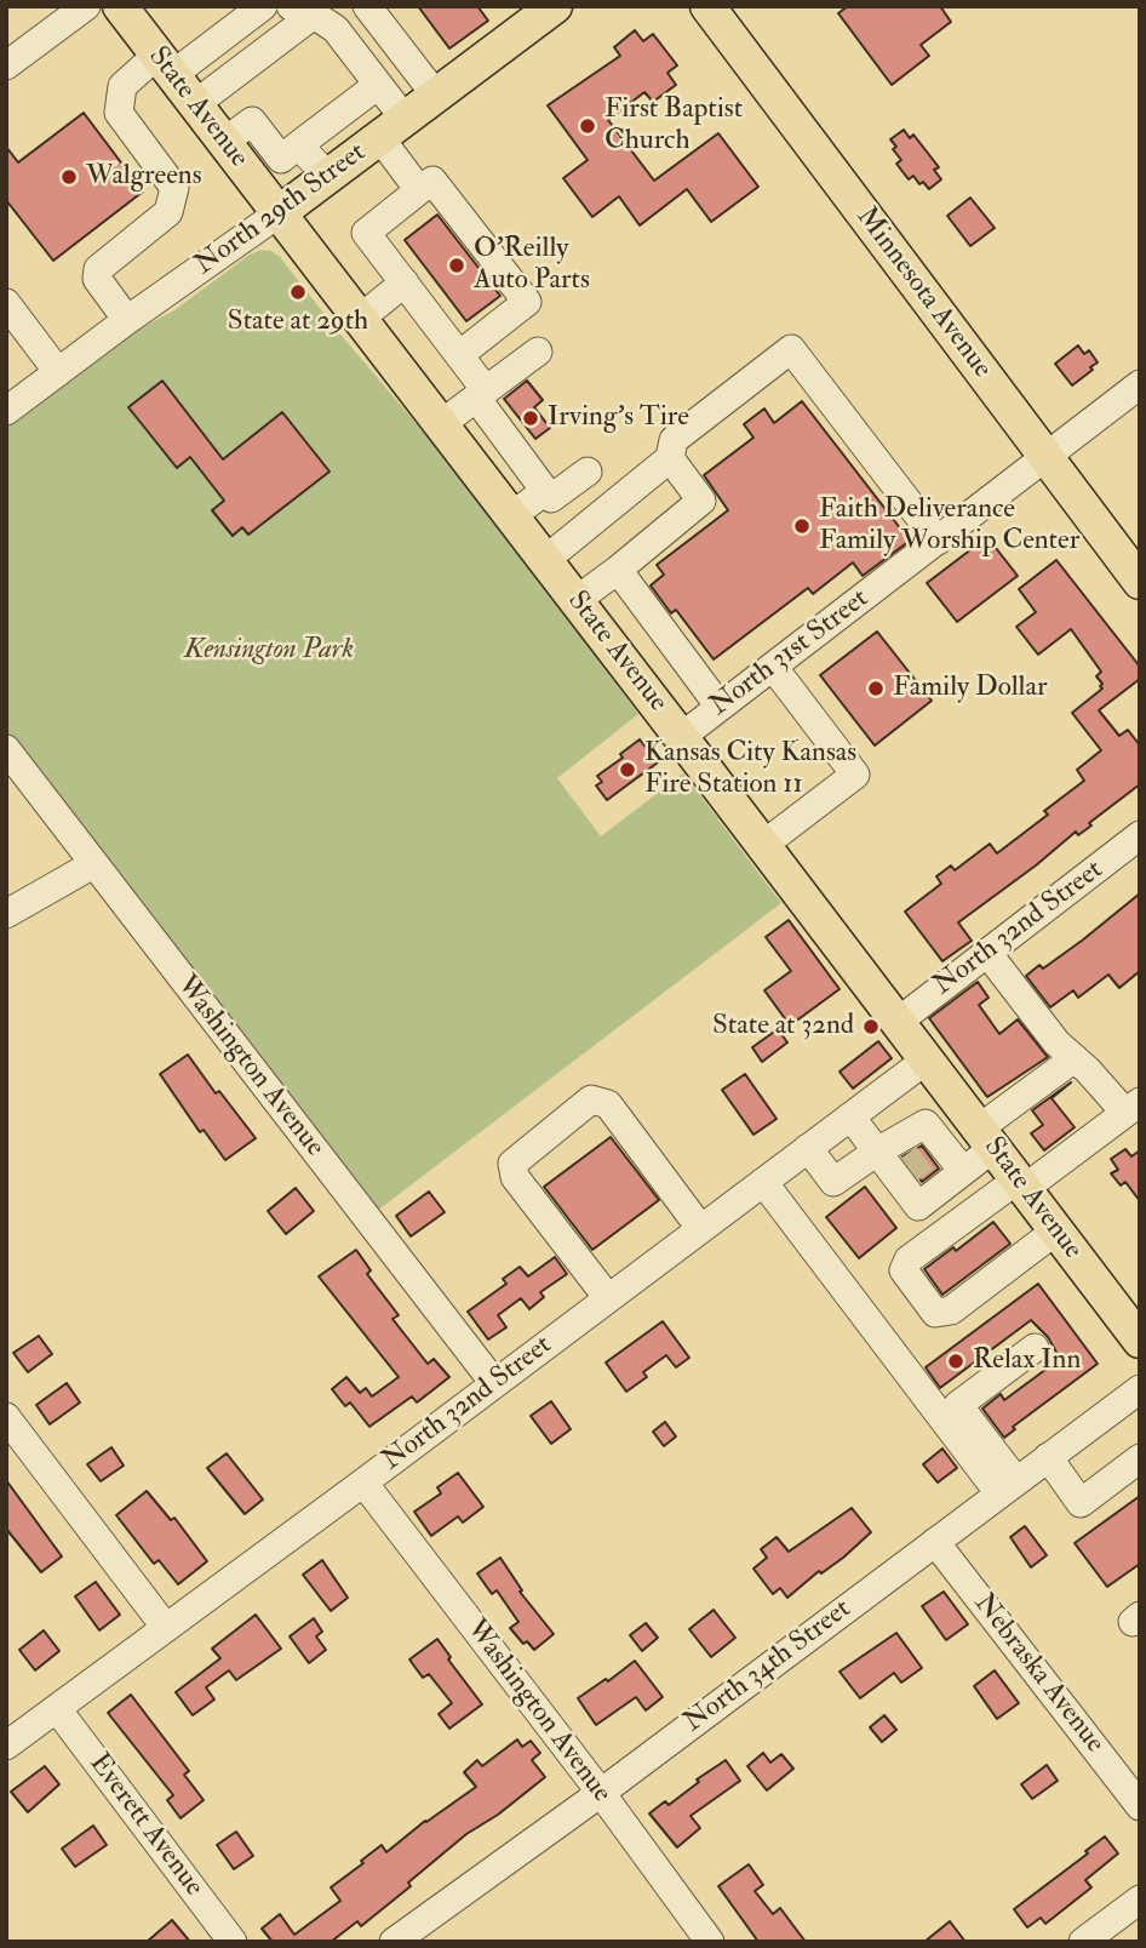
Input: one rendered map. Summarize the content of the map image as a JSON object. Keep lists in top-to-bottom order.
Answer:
{
  "streets": {
    "main road": ["State Avenue", "North 29th Street", "Minnesota Avenue"],
    "street": [
      "North 31st Street",
      "North 32nd Street",
      "Washington Avenue",
      "North 34th Street",
      "Nebraska Avenue",
      "Everett Avenue"
    ]
  },
  "crossings": [
    ["State Avenue", "North 29th Street"],
    ["State Avenue", "North 31st Street"],
    ["State Avenue", "North 32nd Street"],
    ["Minnesota Avenue", "North 31st Street"],
    ["North 32nd Street", "Washington Avenue"],
    ["North 32nd Street", "Everett Avenue"],
    ["Washington Avenue", "North 34th Street"],
    ["North 34th Street", "Nebraska Avenue"]
  ],
  "parks": ["Kensington Park"],
  "places": [
    "First Baptist Church",
    "Walgreens",
    "O'Reilly Auto Parts",
    "State at 29th",
    "Irving's Tire",
    "Faith Deliverance Family Worship Center",
    "Family Dollar",
    "Kansas City Kansas Fire Station 11",
    "State at 32nd",
    "Relax Inn"
  ]
}
